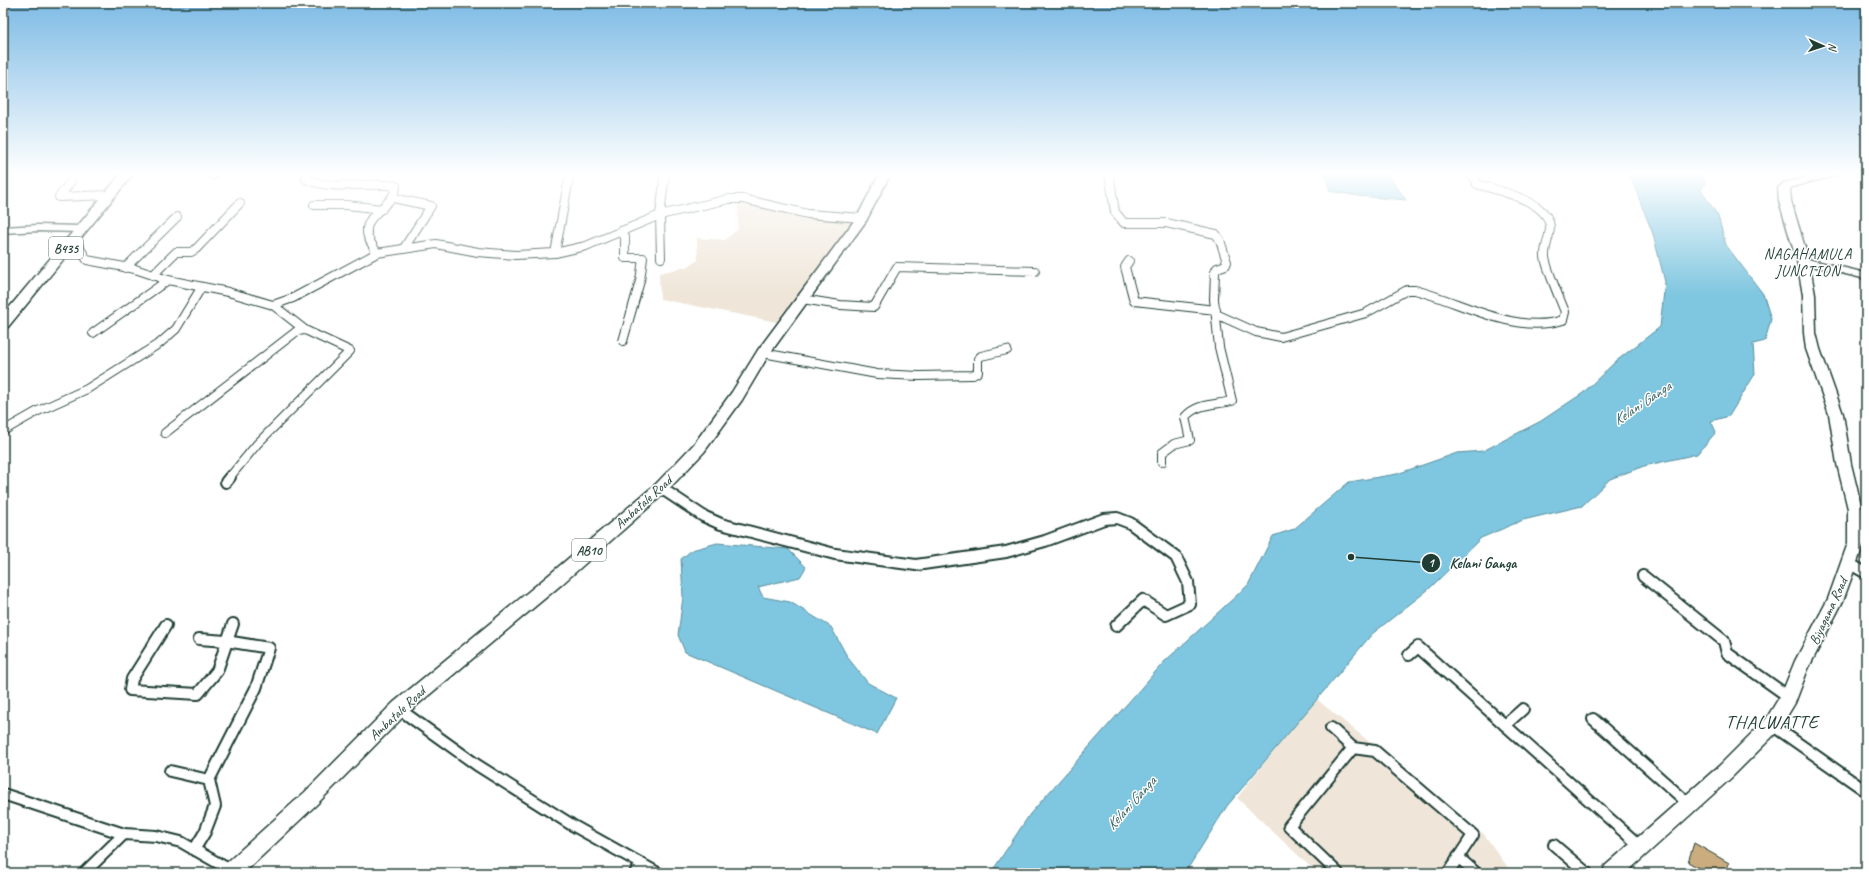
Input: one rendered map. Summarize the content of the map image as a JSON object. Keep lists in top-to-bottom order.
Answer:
{
  "streets": {
    "main road": [
      "B435",
      "Ambatale Road",
      "AB10",
      "Biyagama Road"
    ]
  },
  "districts": ["NAGAHAMULA JUNCTION", "THALWATTE"],
  "water": ["Kelani Ganga"],
  "places": ["Kelani Ganga"],
  "north": "right"
}
